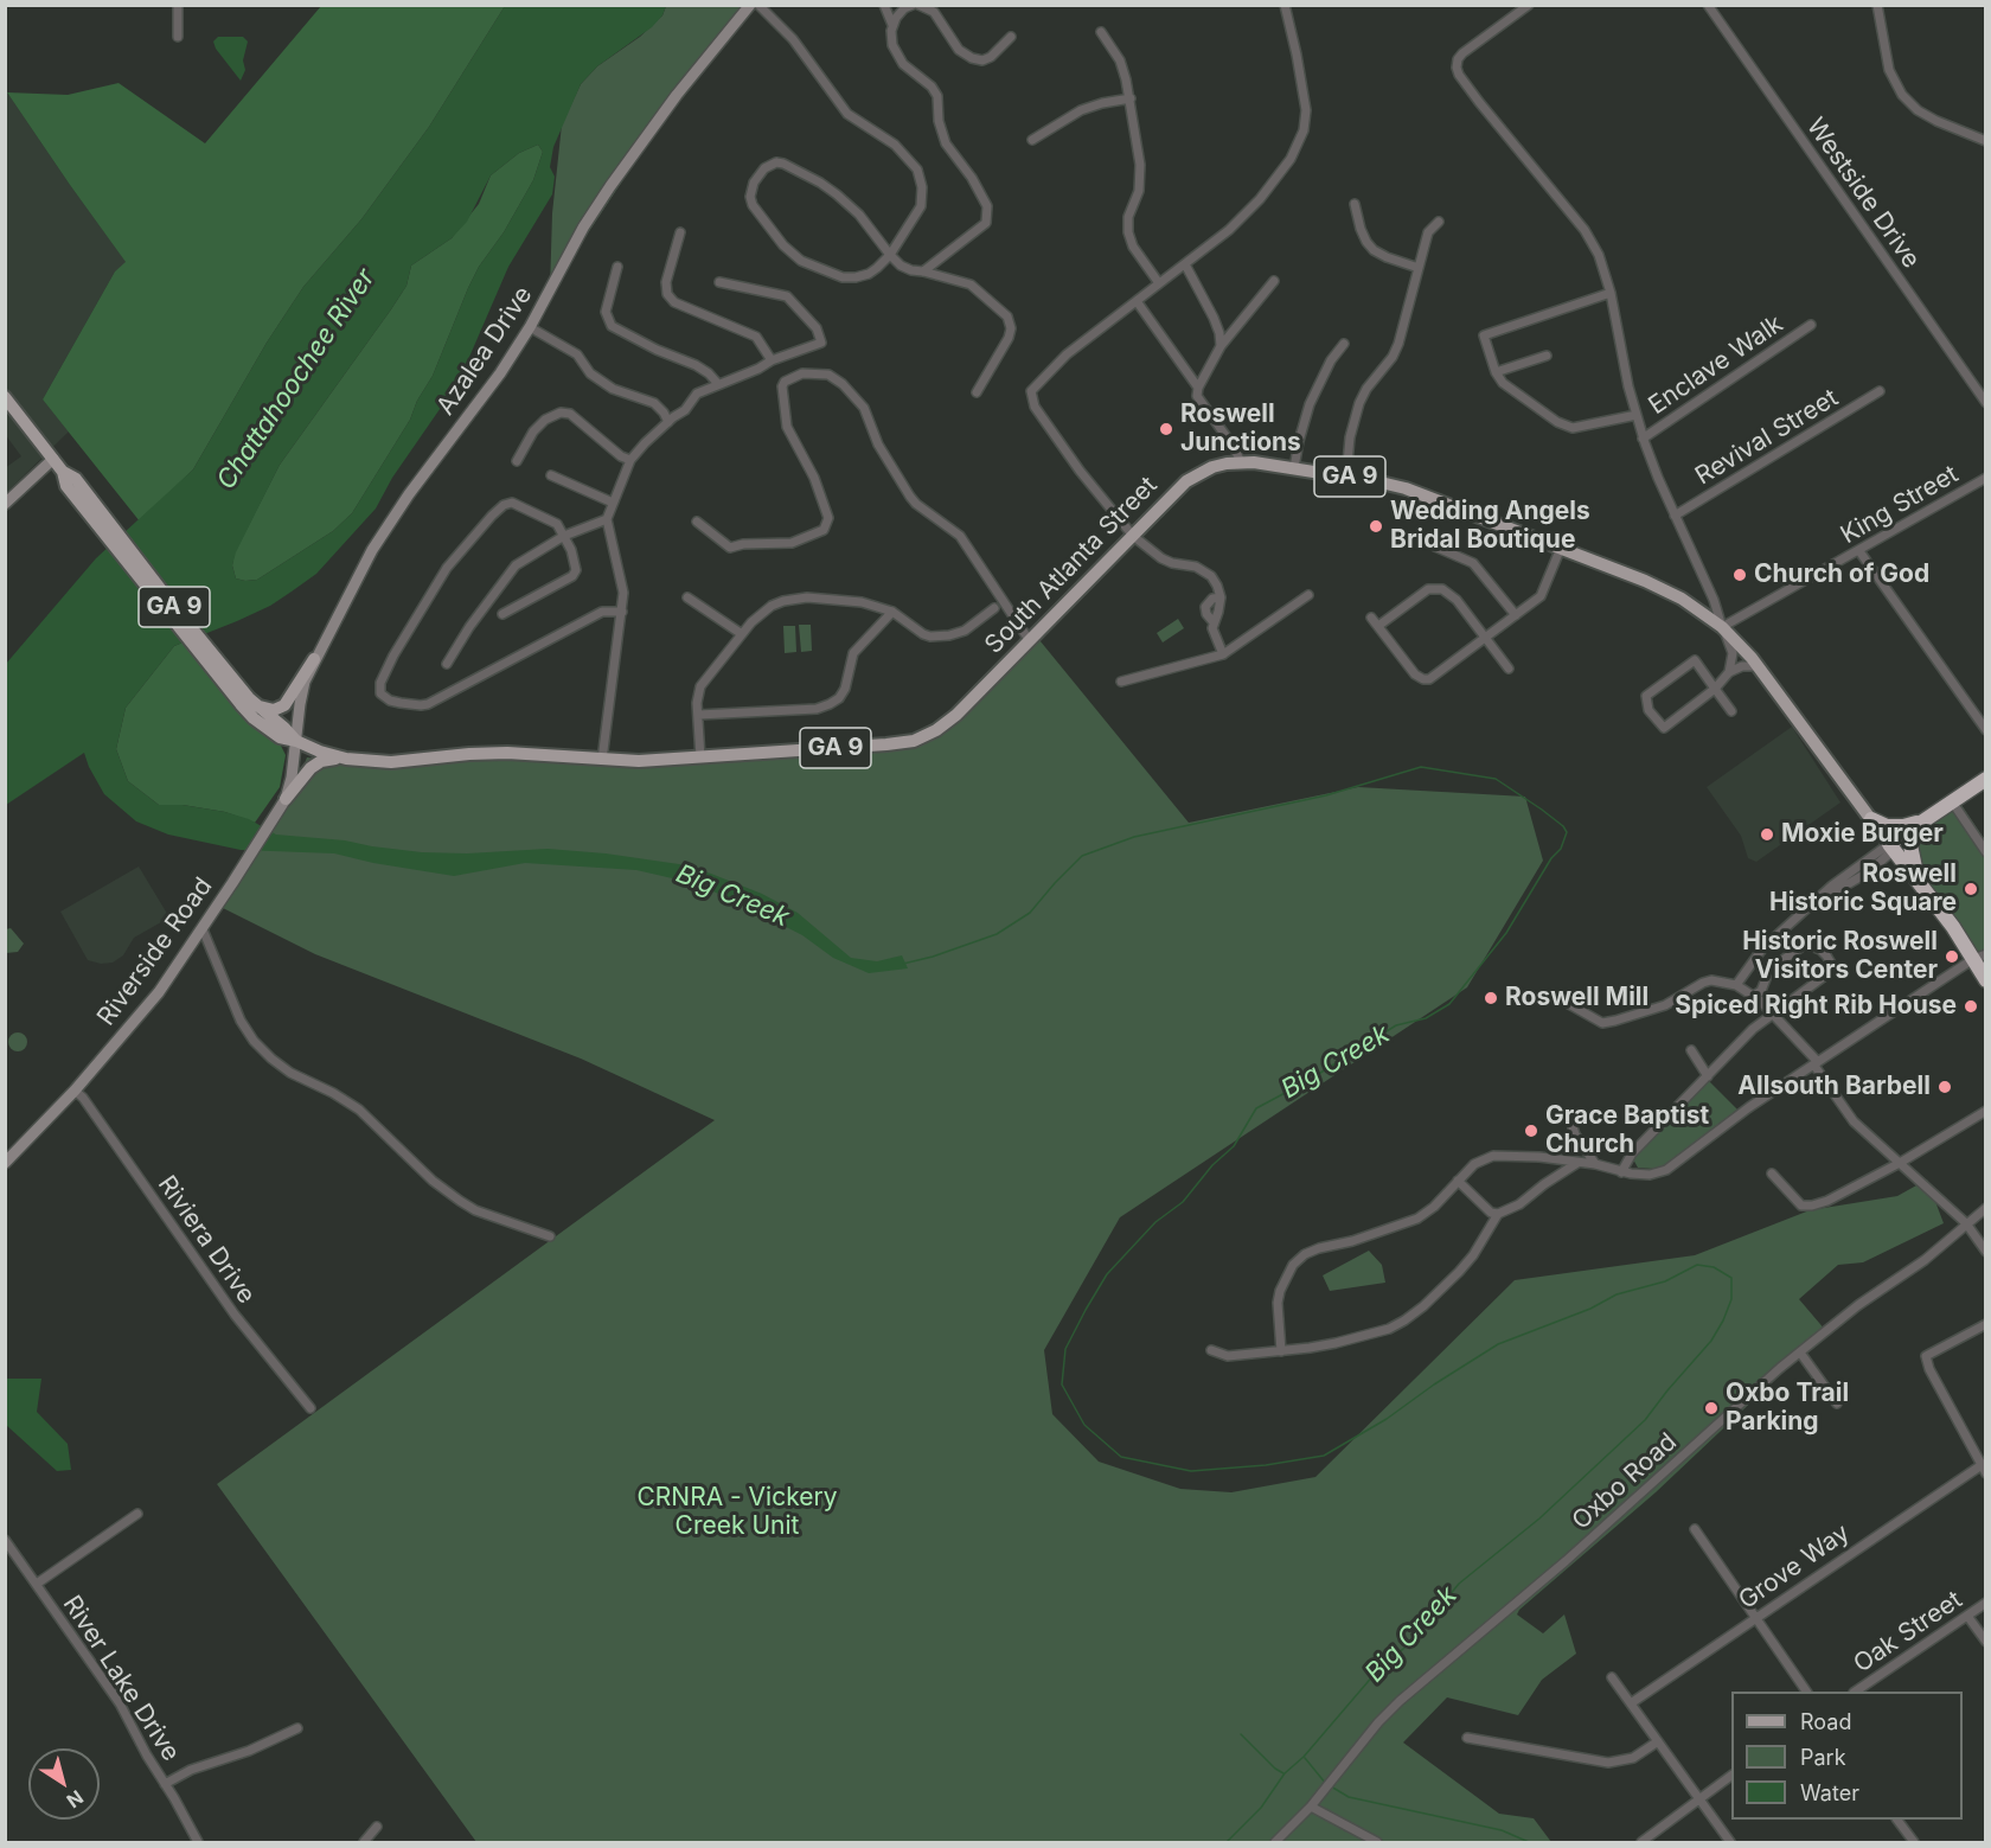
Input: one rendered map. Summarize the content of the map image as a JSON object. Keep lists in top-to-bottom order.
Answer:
{
  "streets": {
    "highway": ["GA 9"],
    "main road": ["South Atlanta Street"],
    "street": [
      "Westside Drive",
      "Azalea Drive",
      "Enclave Walk",
      "Revival Street",
      "King Street",
      "Riverside Road",
      "Riviera Drive",
      "Oxbo Road",
      "Grove Way",
      "Oak Street",
      "River Lake Drive"
    ]
  },
  "crossings": [
    ["Azalea Drive", "South Atlanta Street"],
    ["Azalea Drive", "Riverside Road"],
    ["GA 9", "South Atlanta Street"],
    ["King Street", "South Atlanta Street"],
    ["South Atlanta Street", "Riverside Road"],
    ["Riverside Road", "Riviera Drive"]
  ],
  "water": ["Chattahoochee River", "Big Creek"],
  "parks": ["CRNRA - Vickery Creek Unit"],
  "places": [
    "Roswell Junctions",
    "Wedding Angels Bridal Boutique",
    "Church of God",
    "Moxie Burger",
    "Roswell Historic Square",
    "Historic Roswell Visitors Center",
    "Roswell Mill",
    "Spiced Right Rib House",
    "Allsouth Barbell",
    "Grace Baptist Church",
    "Oxbo Trail Parking"
  ],
  "legend": ["Road", "Park", "Water"],
  "north": "bottom right"
}
